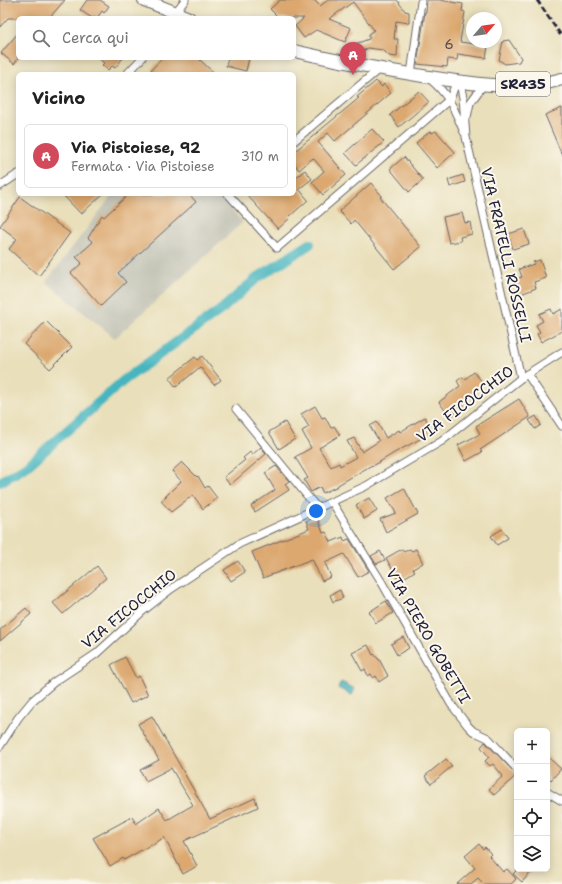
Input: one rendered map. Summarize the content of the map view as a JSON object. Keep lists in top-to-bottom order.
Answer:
{
  "streets": {
    "main road": ["SR435"],
    "street": ["VIA FRATELLI ROSSELLI", "VIA FICOCCHIO", "VIA PIERO GOBETTI"]
  },
  "crossings": [
    ["SR435", "VIA FRATELLI ROSSELLI"],
    ["VIA FRATELLI ROSSELLI", "VIA FICOCCHIO"],
    ["VIA FICOCCHIO", "VIA PIERO GOBETTI"]
  ],
  "house_numbers": ["6"],
  "north": "top right",
  "page": {
    "search": "Cerca qui",
    "pins": "A",
    "heading": "Vicino",
    "list": [
      {
        "mark": "A",
        "name": "Via Pistoiese, 92",
        "note": "Fermata · Via Pistoiese",
        "value": "310 m"
      }
    ],
    "map_buttons": ["+", "−"]
  }
}
